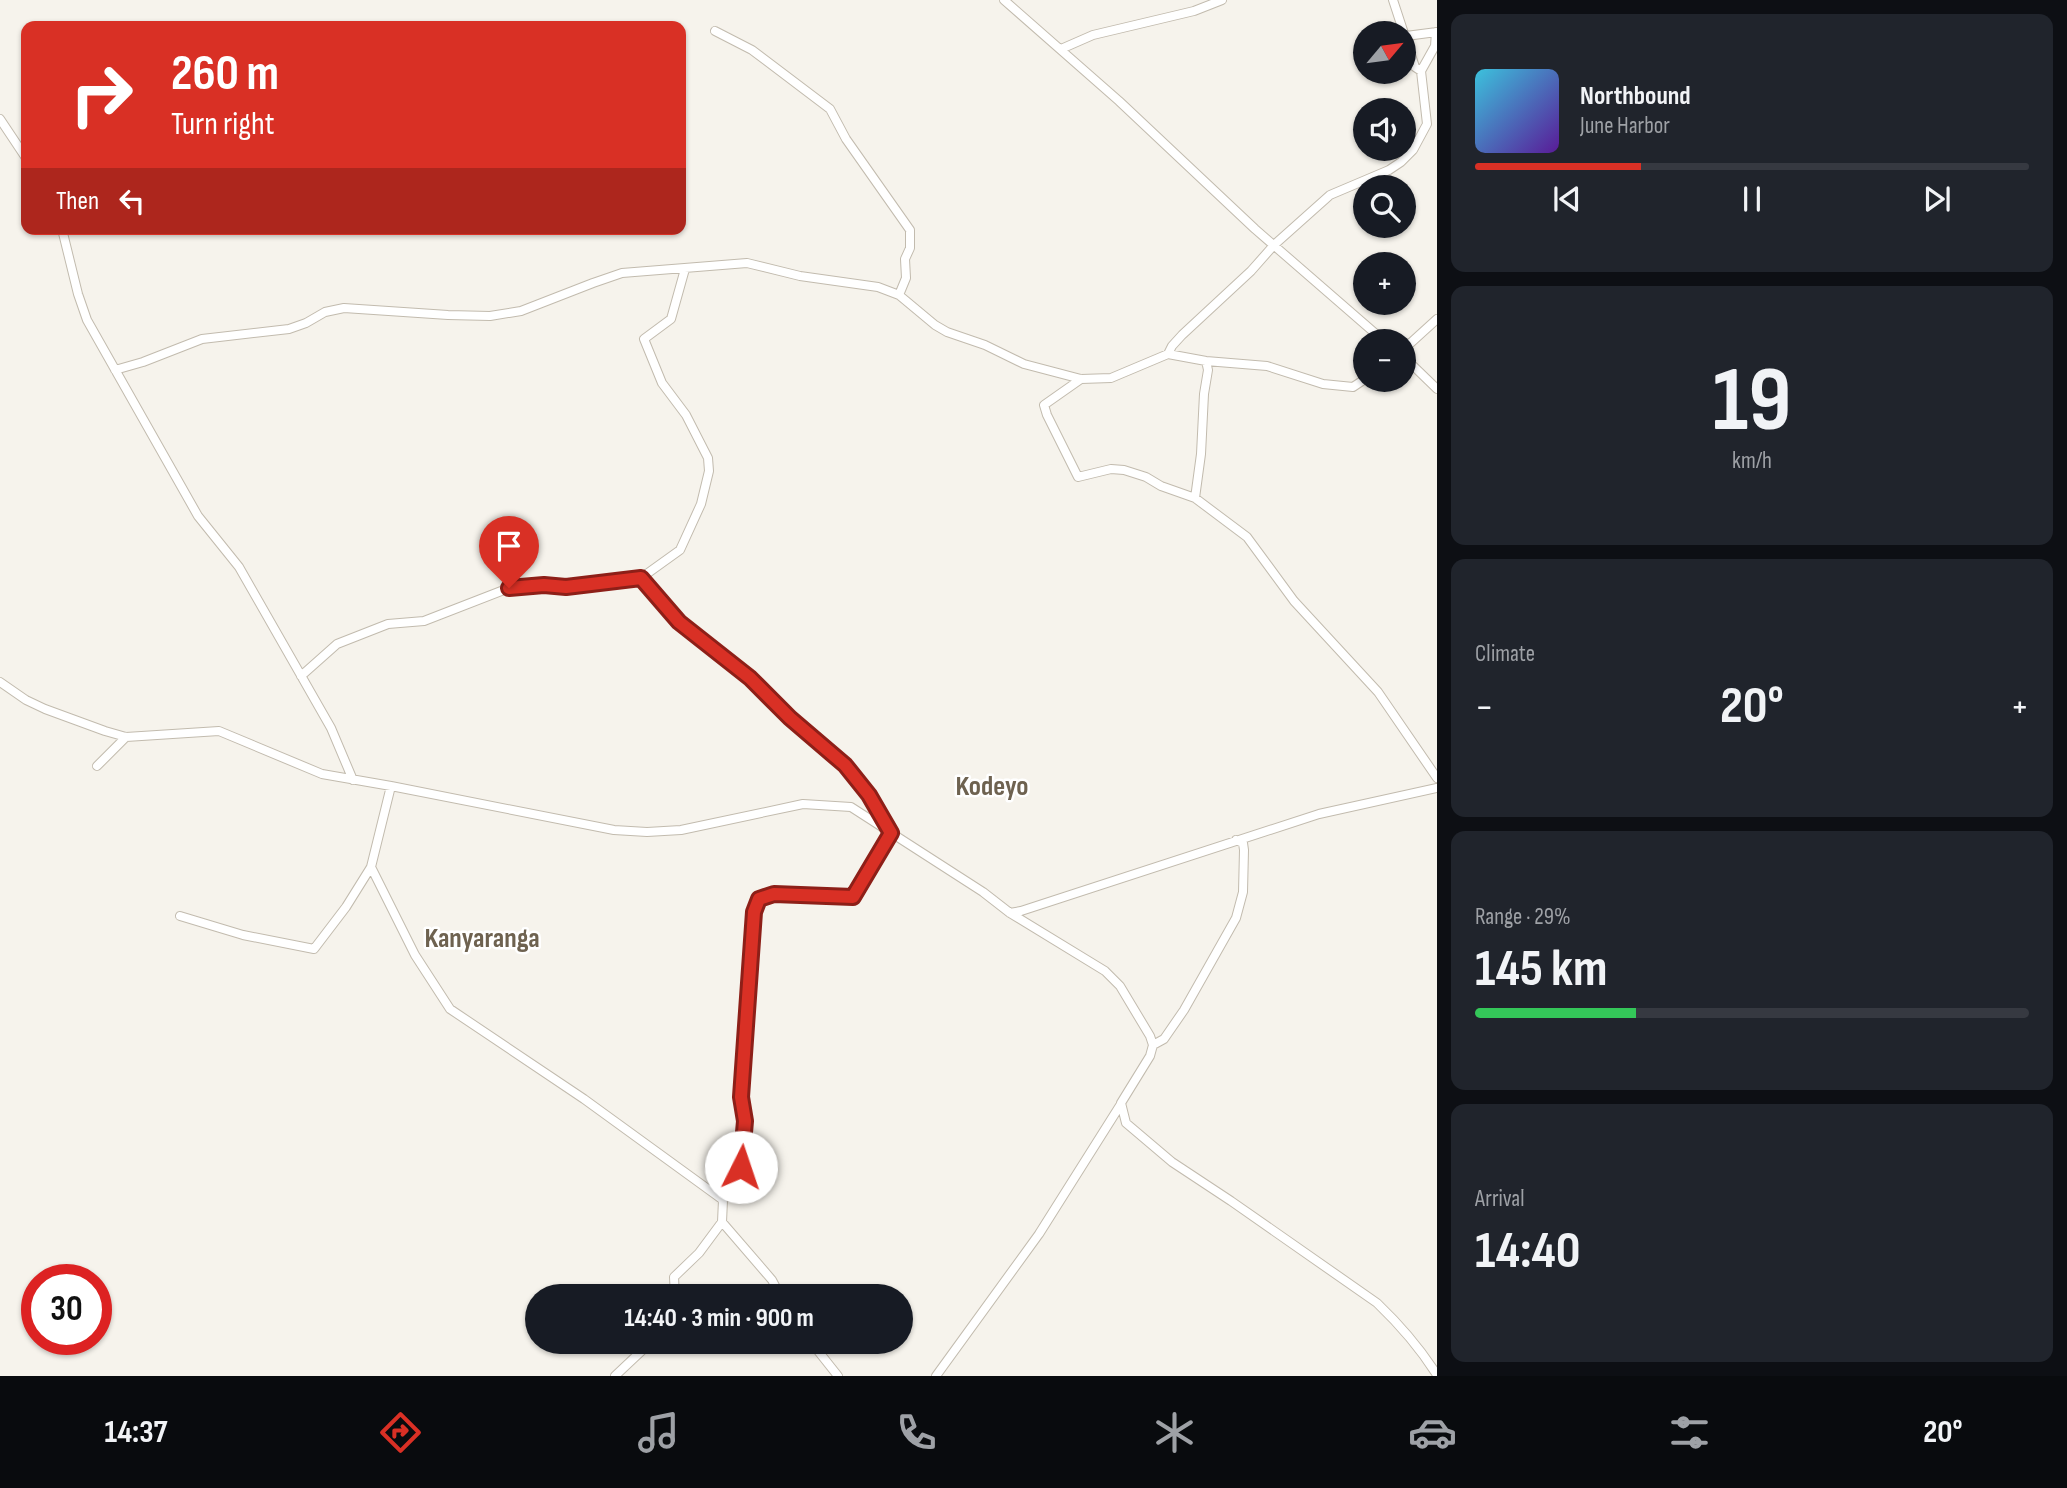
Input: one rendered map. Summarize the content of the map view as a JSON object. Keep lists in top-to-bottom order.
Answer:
{
  "districts": ["Kodeyo", "Kanyaranga"],
  "north": "top right",
  "page": {
    "map_buttons": ["+", "−"],
    "turn": ["260 m", "Turn right"],
    "song": ["Northbound", "June Harbor"],
    "then": "Then",
    "tile": [
      ["19", "km/h"],
      "Climate",
      ["Range · 29%", "145 km"],
      ["Arrival", "14:40"]
    ],
    "heat": ["−", "20°", "+"],
    "limit": "30",
    "trip": "14:40 · 3 min · 900 m",
    "tabs": ["14:37", "20°"]
  }
}
